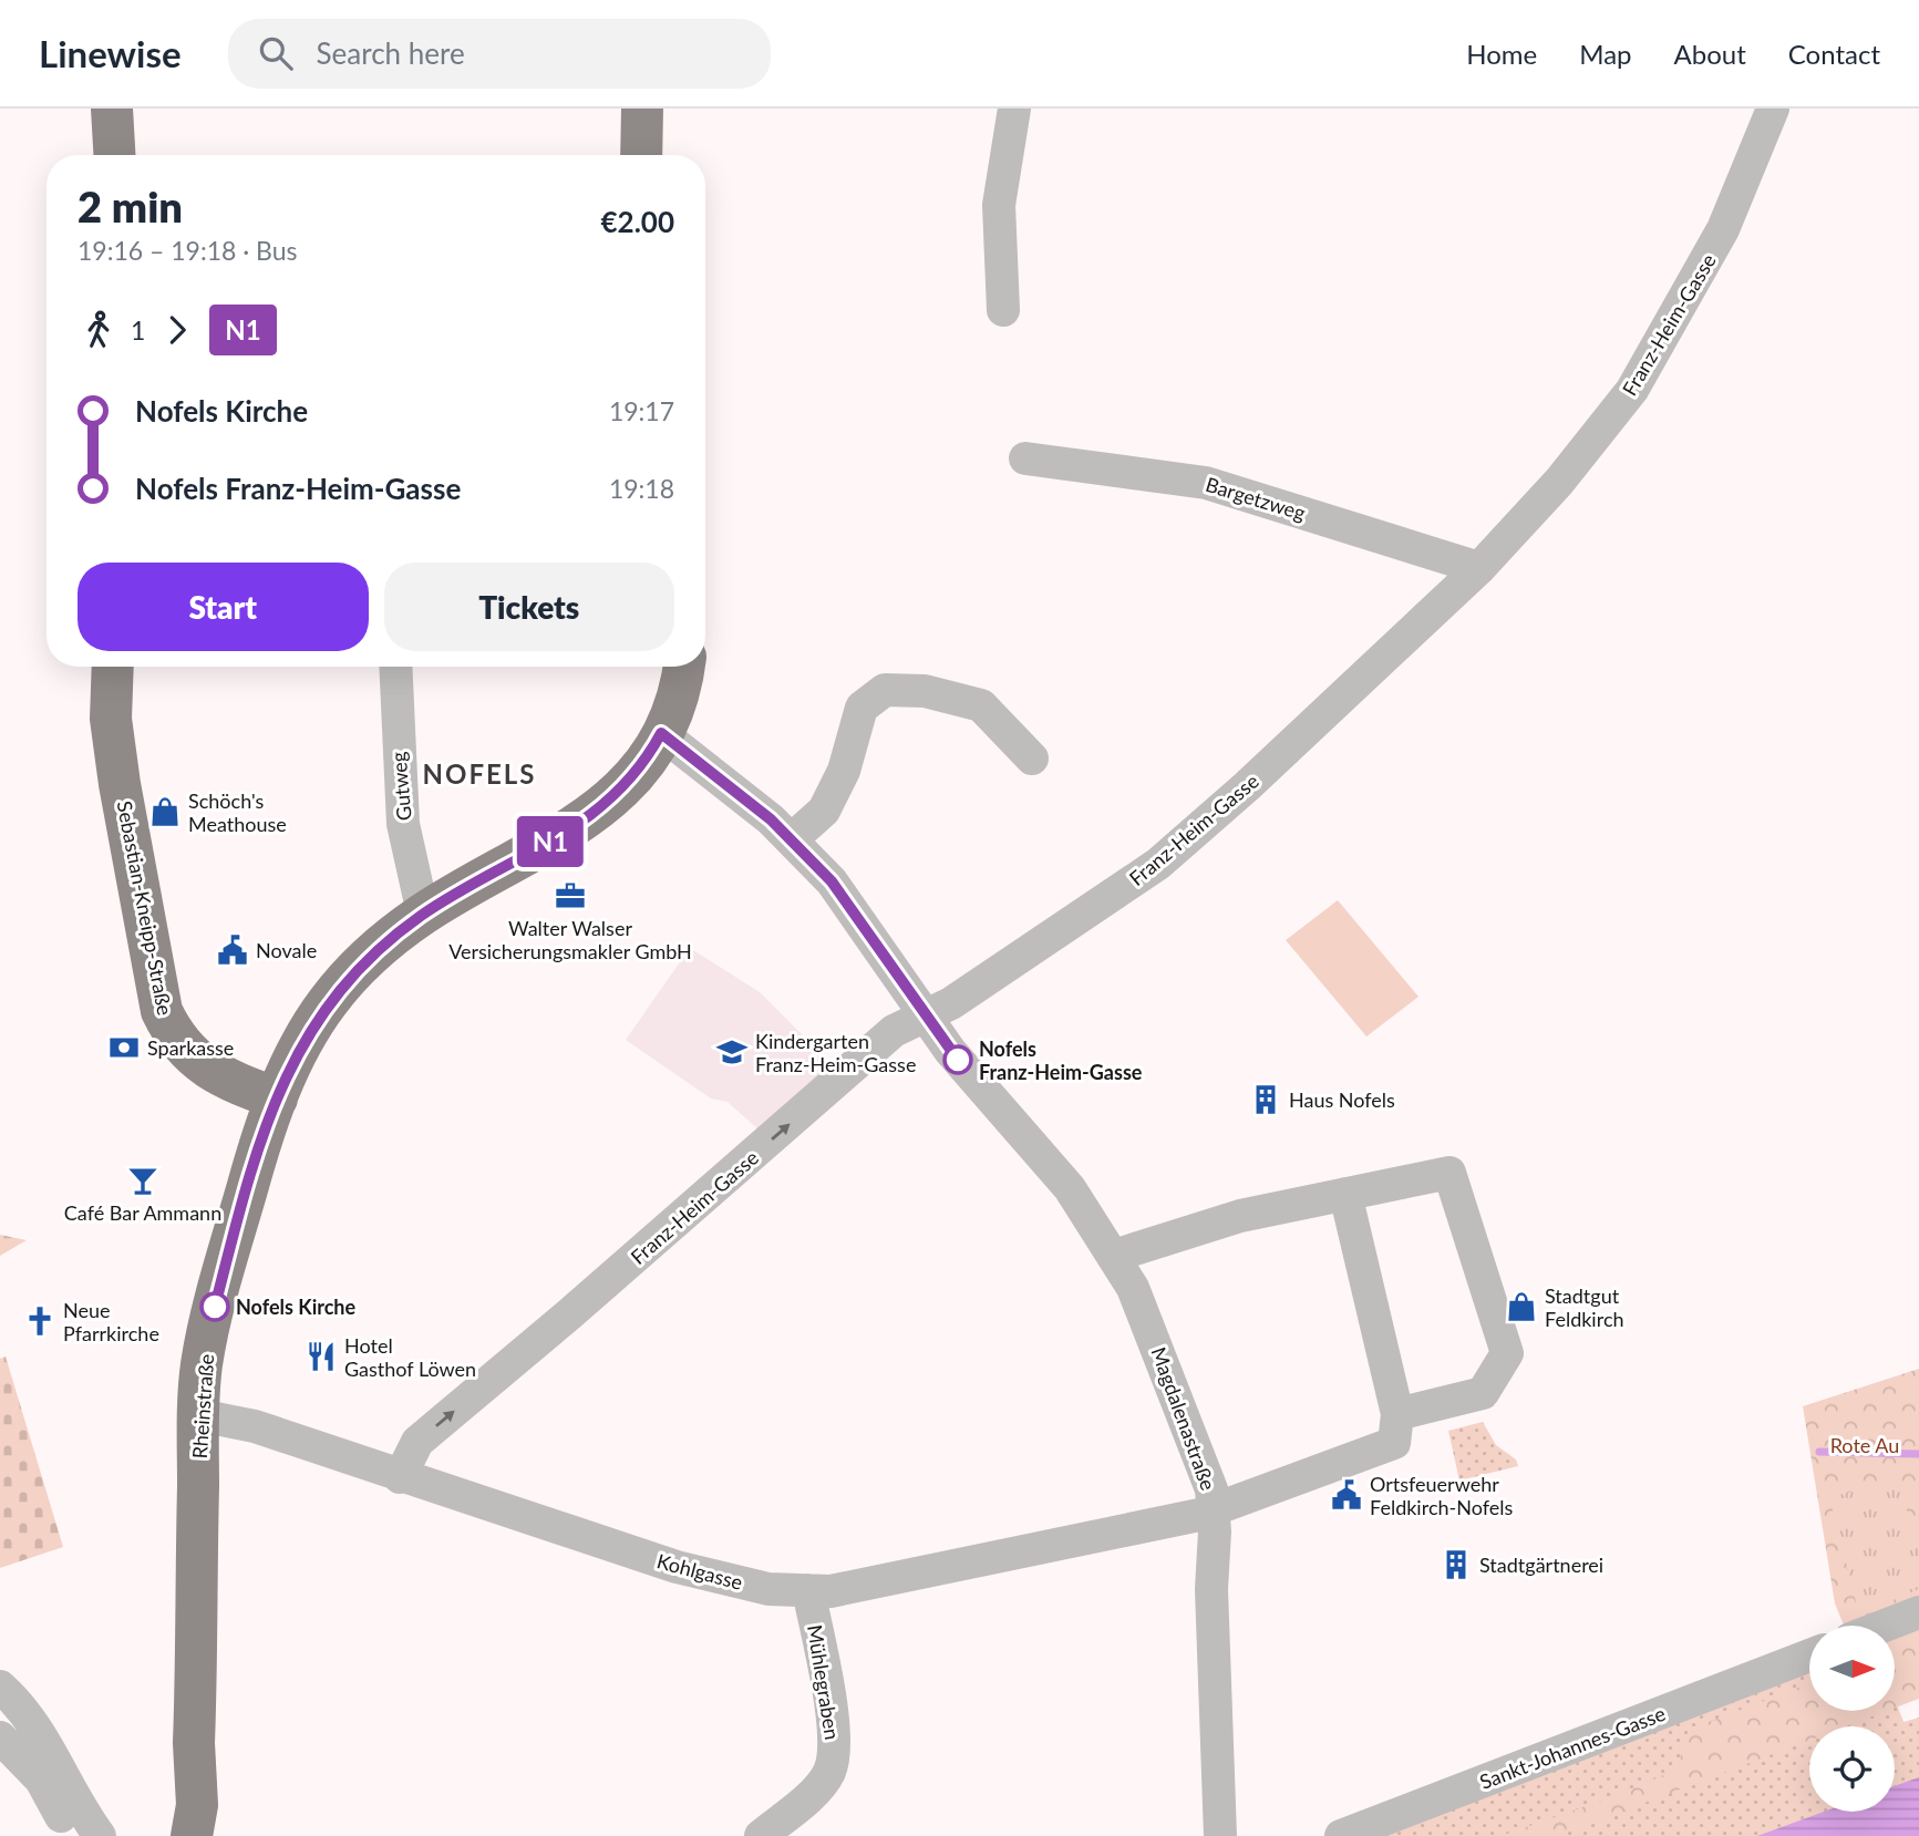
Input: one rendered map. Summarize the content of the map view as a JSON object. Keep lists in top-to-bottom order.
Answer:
{
  "streets": {
    "main road": ["Sebastian-Kneipp-Straße", "Rheinstraße"],
    "street": [
      "Franz-Heim-Gasse",
      "Bargetzweg",
      "Gutweg",
      "Magdalenastraße",
      "Kohlgasse",
      "Mühlegraben",
      "Sankt-Johannes-Gasse"
    ]
  },
  "crossings": [
    ["Franz-Heim-Gasse", "Bargetzweg"],
    ["Franz-Heim-Gasse", "Magdalenastraße"],
    ["Franz-Heim-Gasse", "Kohlgasse"],
    ["Gutweg", "Rheinstraße"],
    ["Sebastian-Kneipp-Straße", "Rheinstraße"],
    ["Rheinstraße", "Magdalenastraße"],
    ["Rheinstraße", "Kohlgasse"],
    ["Magdalenastraße", "Kohlgasse"],
    ["Kohlgasse", "Mühlegraben"]
  ],
  "one_way": ["Franz-Heim-Gasse"],
  "districts": ["NOFELS"],
  "parks": ["Rote Au"],
  "places": {
    "shop": ["Schöch's Meathouse", "Stadtgut Feldkirch"],
    "office": ["Walter Walser Versicherungsmakler GmbH"],
    "public building": ["Novale", "Ortsfeuerwehr Feldkirch-Nofels"],
    "bank": ["Sparkasse"],
    "school or university": ["Kindergarten Franz-Heim-Gasse"],
    "other": ["Nofels Franz-Heim-Gasse", "Nofels Kirche"],
    "building": ["Haus Nofels", "Stadtgärtnerei"],
    "bar": ["Café Bar Ammann"],
    "church": ["Neue Pfarrkirche"],
    "restaurant": ["Hotel Gasthof Löwen"]
  },
  "lines": ["bus line N1"],
  "north": "right",
  "page": {
    "header": "Linewise",
    "search": "Search here",
    "nav": [
      "Home",
      "Map",
      "About",
      "Contact"
    ],
    "on_map": "N1",
    "heading": ["2 min", "19:16 – 19:18 · Bus", "€2.00"],
    "legs": ["1", "N1"],
    "list": [
      {
        "name": "Nofels Kirche",
        "value": "19:17"
      },
      {
        "name": "Nofels Franz-Heim-Gasse",
        "value": "19:18"
      }
    ],
    "buttons": ["Start", "Tickets"]
  }
}
